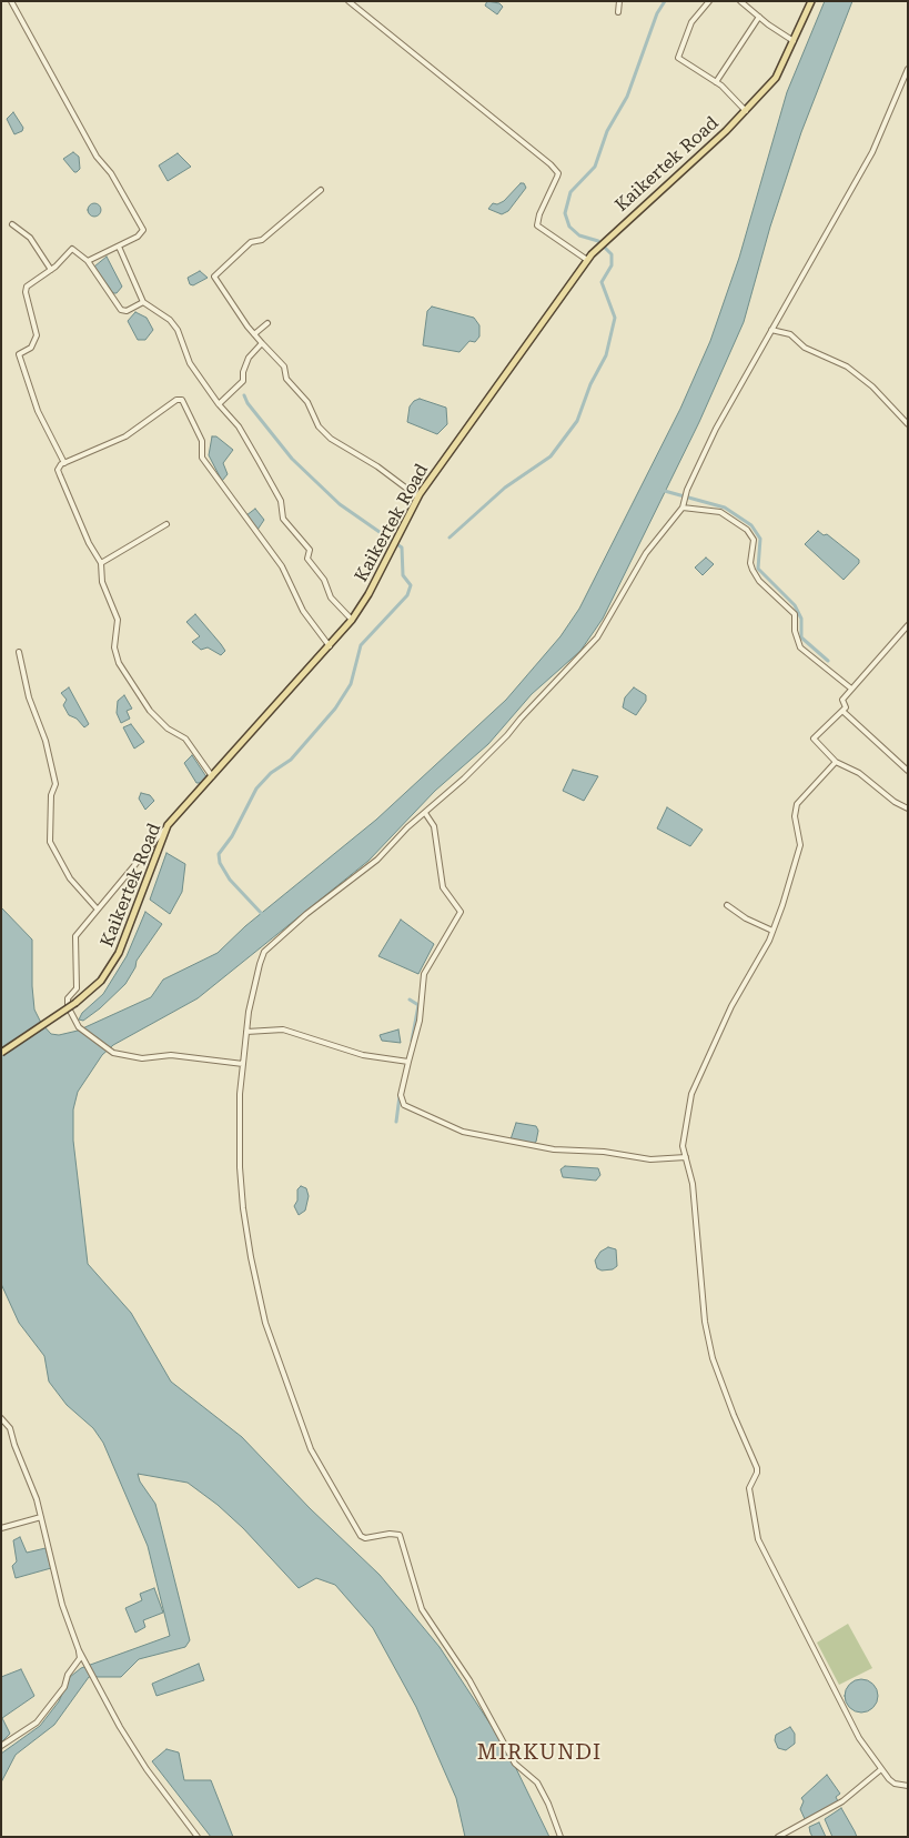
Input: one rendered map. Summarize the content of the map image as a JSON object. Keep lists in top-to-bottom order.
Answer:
{
  "streets": {
    "main road": ["Kaikertek Road"]
  },
  "districts": ["MIRKUNDI"]
}
